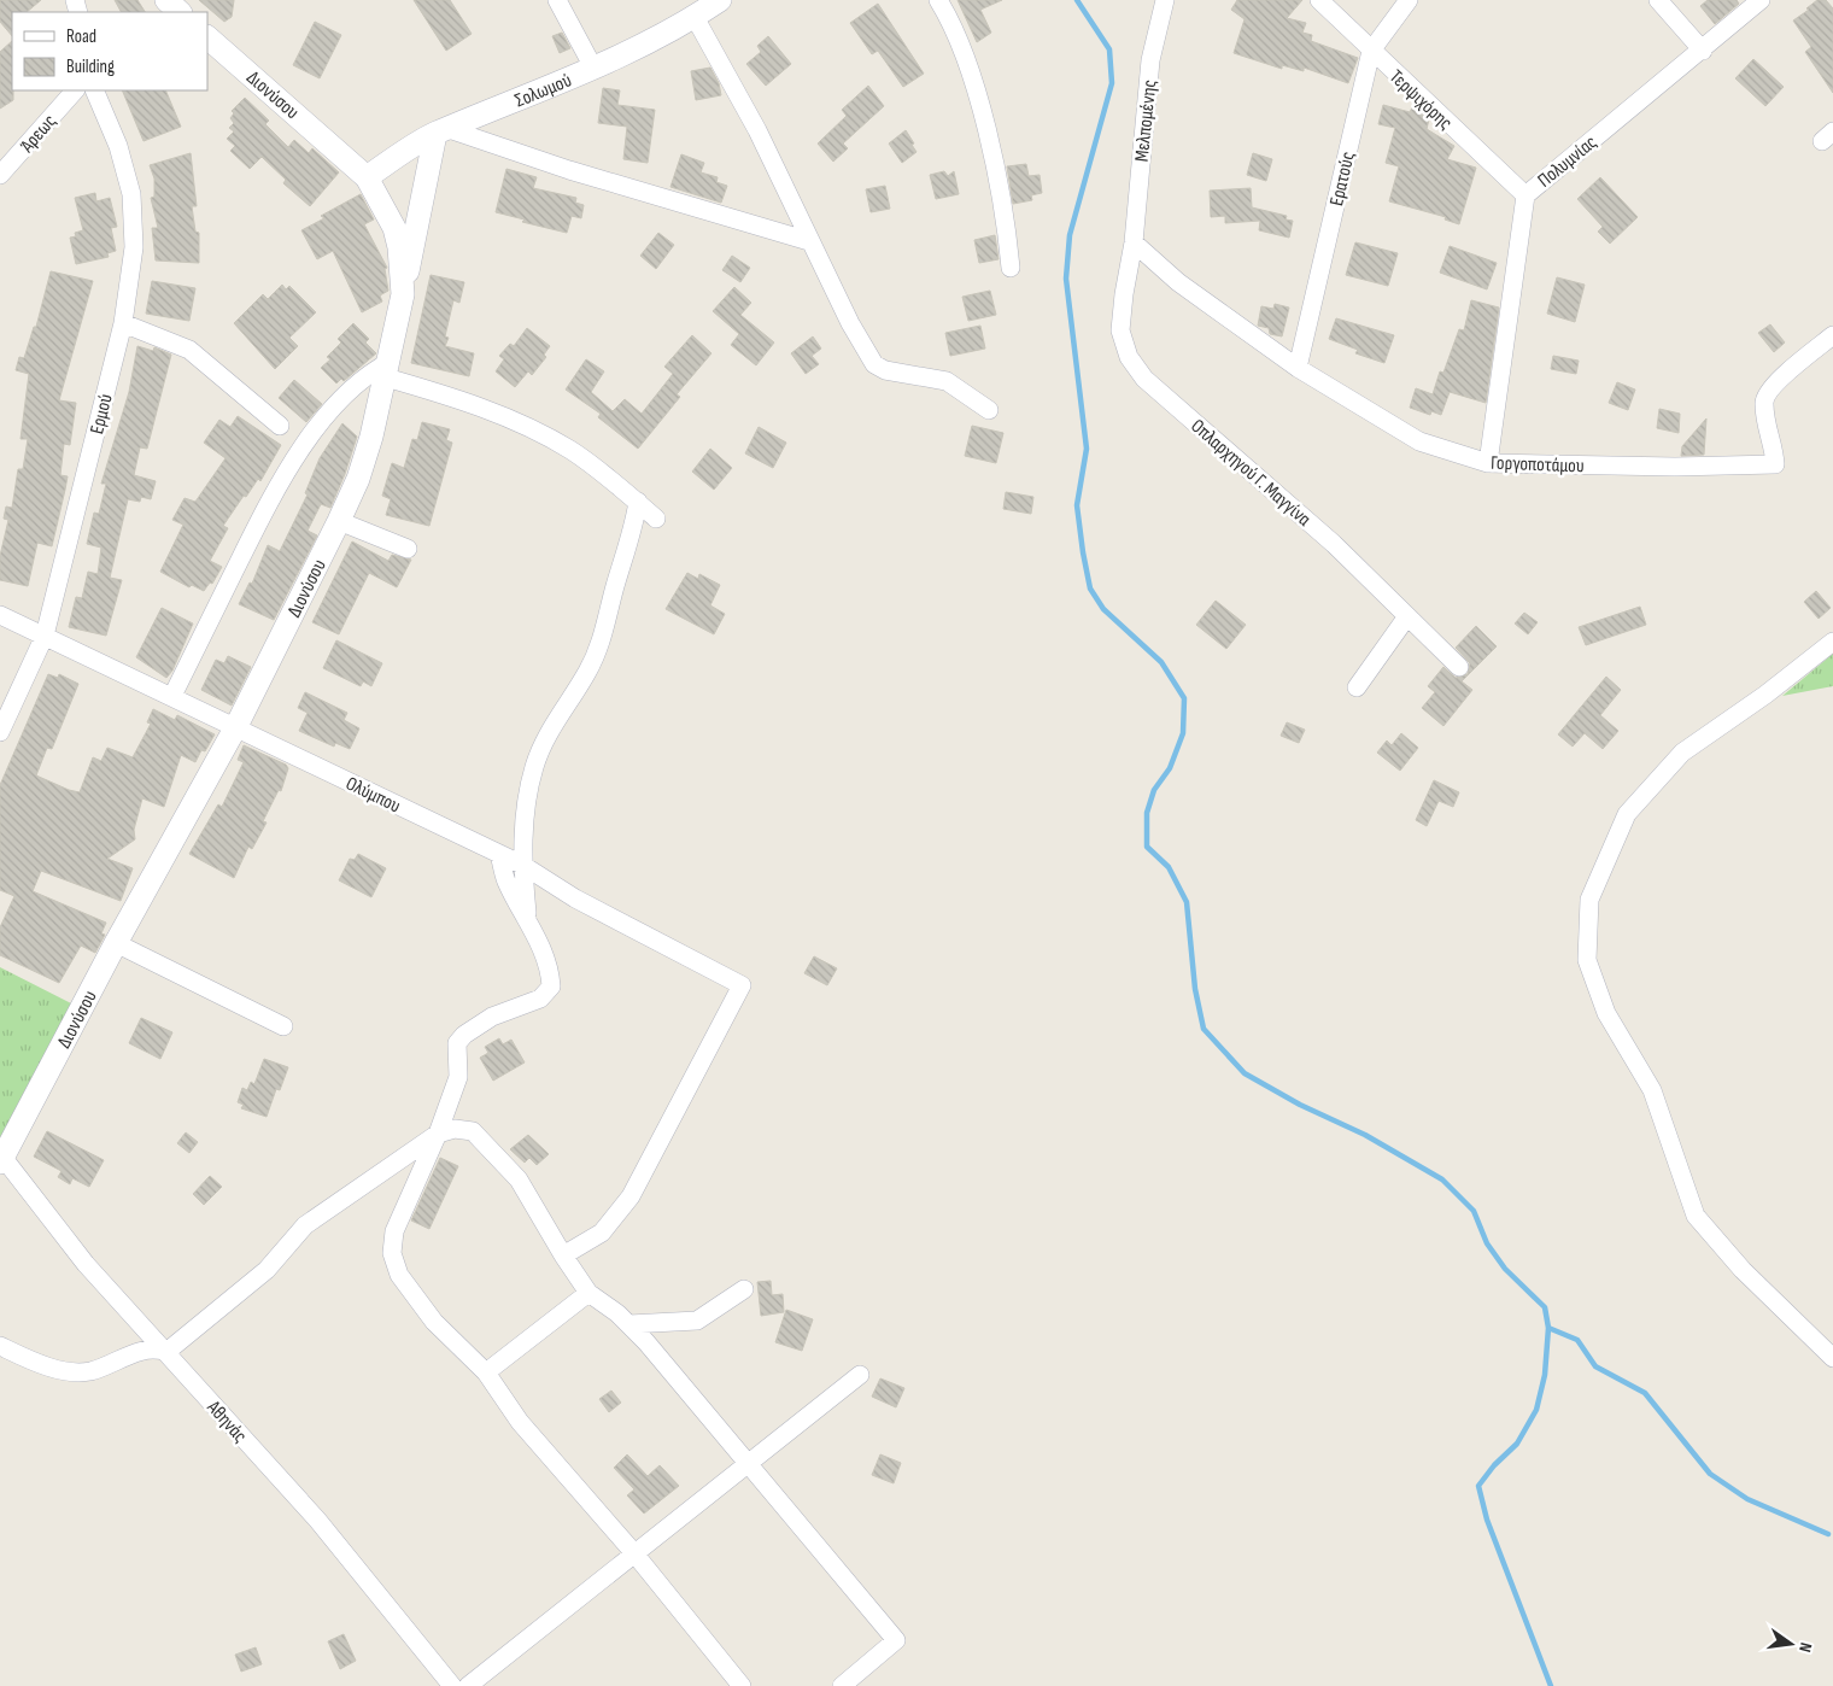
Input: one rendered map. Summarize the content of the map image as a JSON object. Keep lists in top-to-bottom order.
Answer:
{
  "streets": {
    "street": [
      "Σολωμού",
      "Διονύσου",
      "Τερψιχόρης",
      "Μελπομένης",
      "Άρεως",
      "Πολυμνίας",
      "Ερατούς",
      "Ερμού",
      "Γοργοποτάμου",
      "Οπλαρχηγού Γ. Μαγγίνα",
      "Ολύμπου",
      "Αθηνάς"
    ]
  },
  "crossings": [
    ["Σολωμού", "Διονύσου"],
    ["Διονύσου", "Ολύμπου"],
    ["Διονύσου", "Αθηνάς"],
    ["Τερψιχόρης", "Πολυμνίας"],
    ["Τερψιχόρης", "Ερατούς"],
    ["Μελπομένης", "Γοργοποτάμου"],
    ["Μελπομένης", "Οπλαρχηγού Γ. Μαγγίνα"],
    ["Πολυμνίας", "Γοργοποτάμου"],
    ["Ερατούς", "Γοργοποτάμου"],
    ["Ερμού", "Ολύμπου"],
    ["Γοργοποτάμου", "Οπλαρχηγού Γ. Μαγγίνα"]
  ],
  "legend": ["Road", "Building"],
  "north": "right"
}
